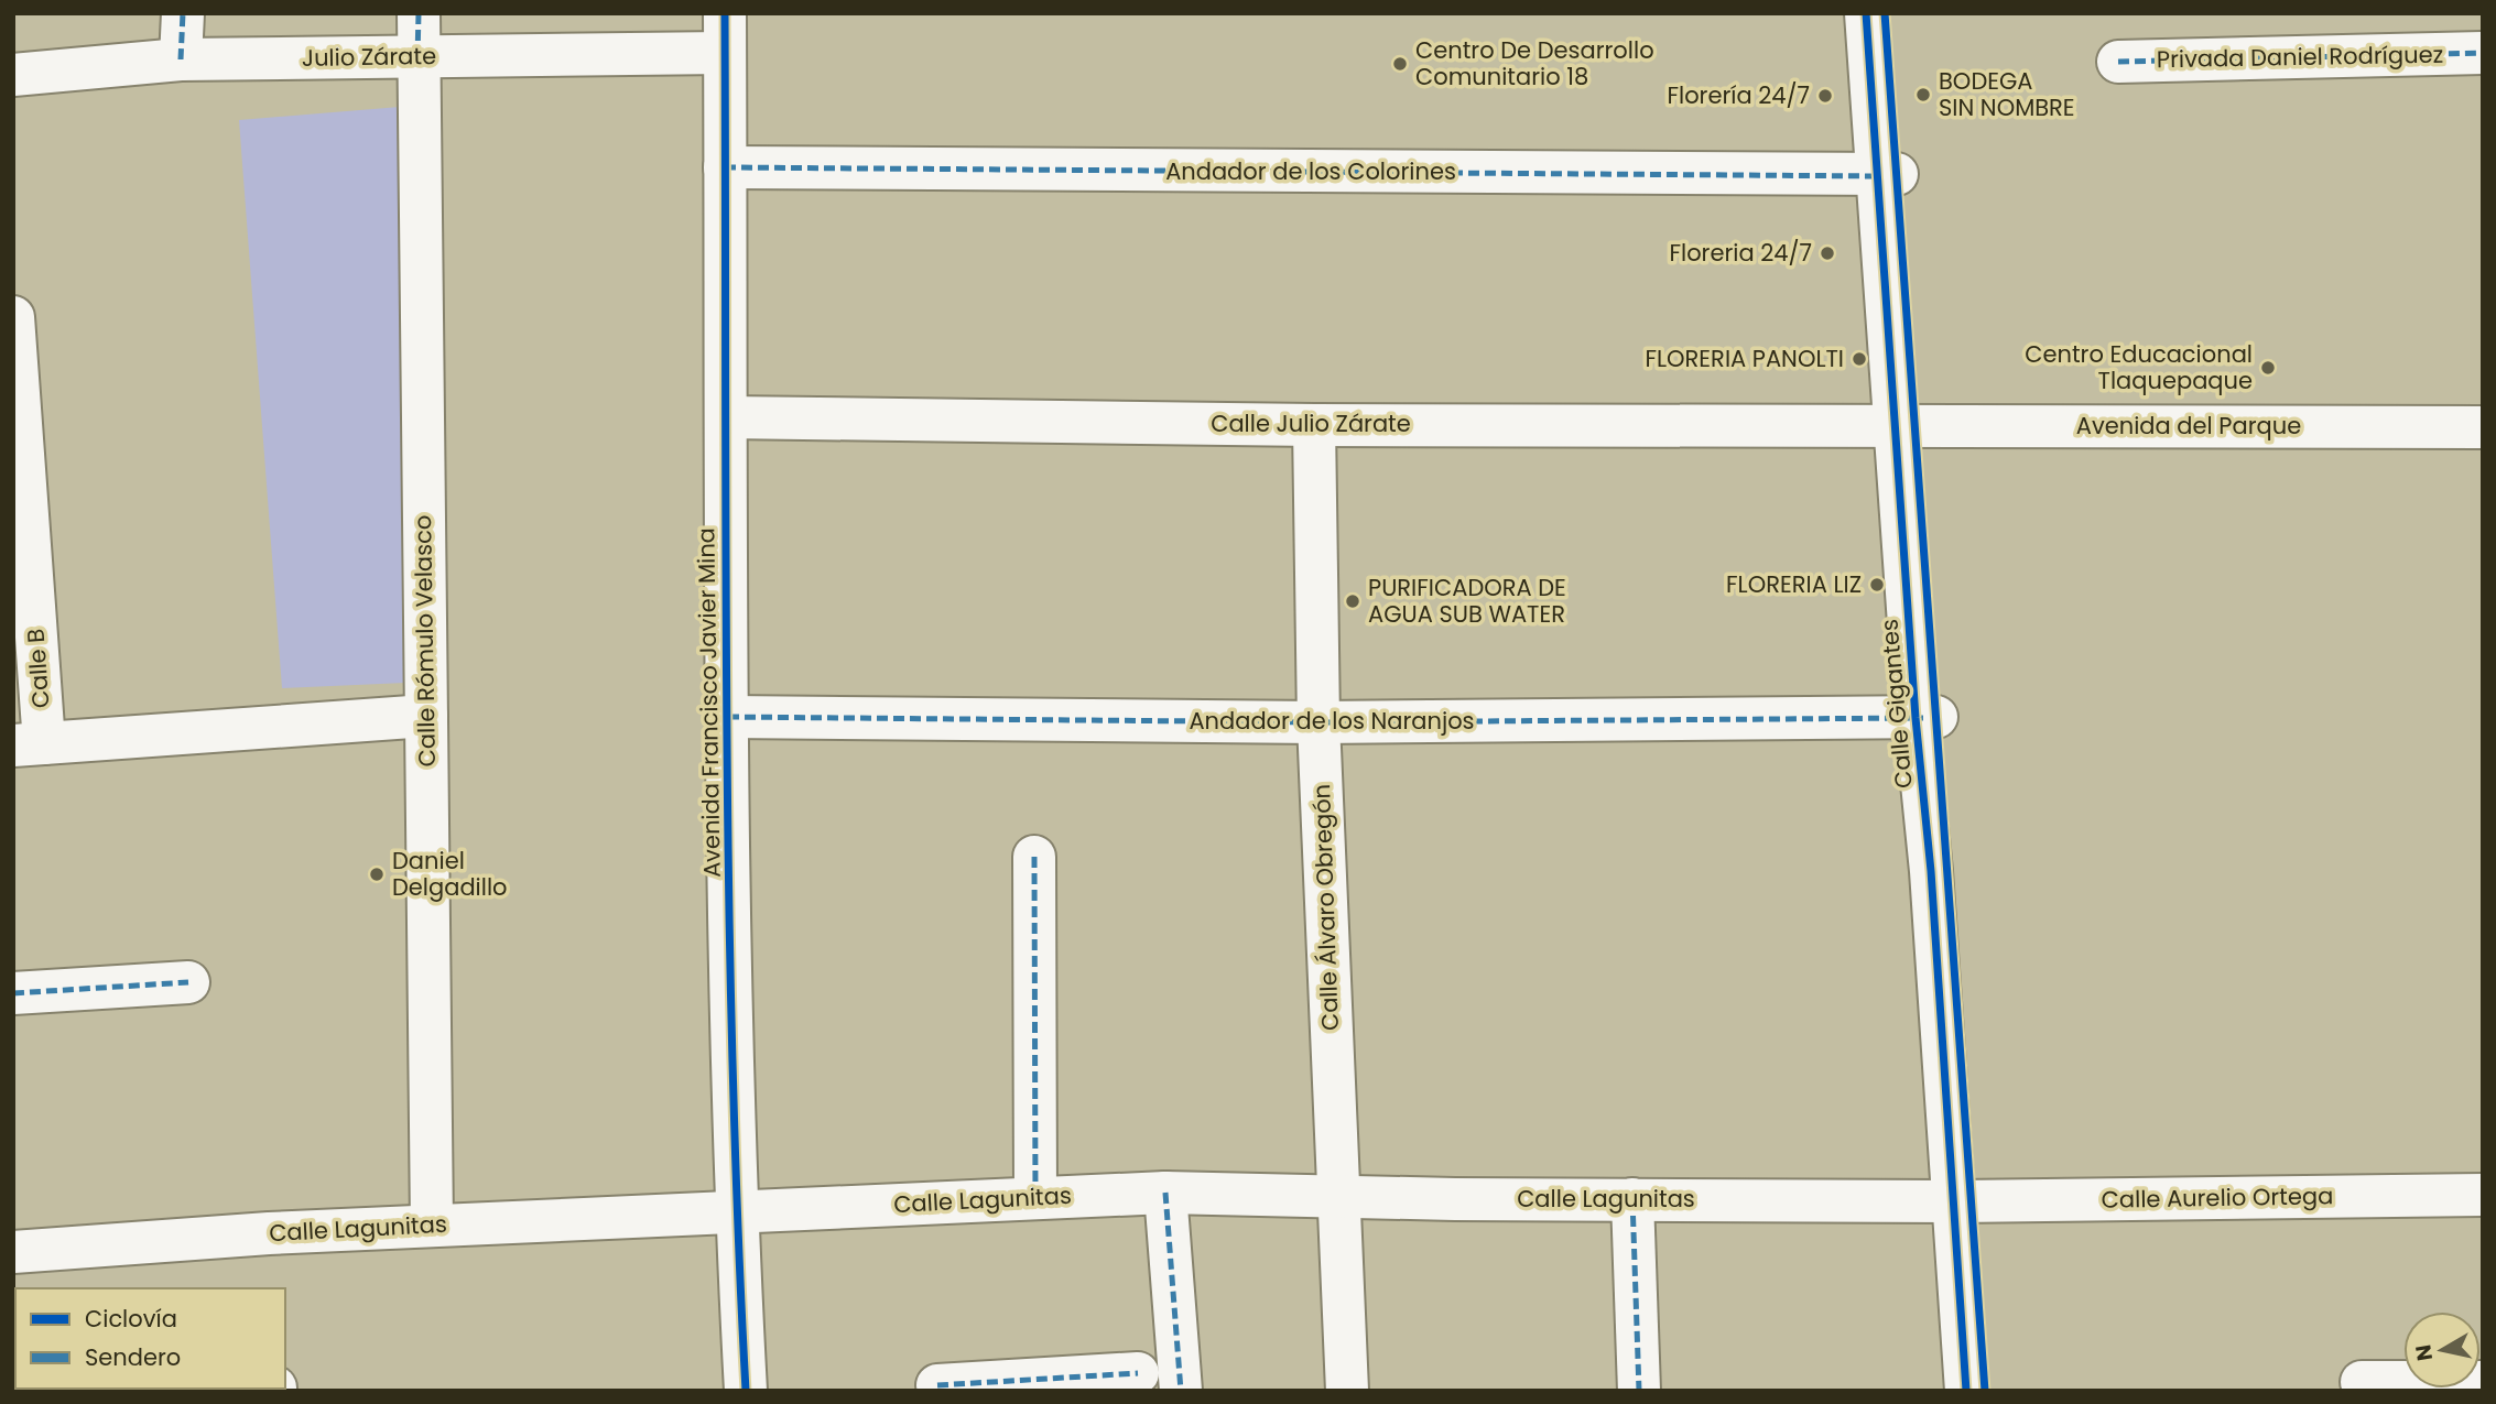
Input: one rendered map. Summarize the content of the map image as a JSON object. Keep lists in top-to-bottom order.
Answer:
{
  "streets": {
    "street": [
      "Julio Zárate",
      "Privada Daniel Rodríguez",
      "Andador de los Colorines",
      "Calle Julio Zárate",
      "Avenida del Parque",
      "Calle Rómulo Velasco",
      "Calle B",
      "Avenida Francisco Javier Mina",
      "Calle Gigantes",
      "Andador de los Naranjos",
      "Calle Álvaro Obregón",
      "Calle Aurelio Ortega",
      "Calle Lagunitas"
    ]
  },
  "crossings": [
    ["Julio Zárate", "Calle Rómulo Velasco"],
    ["Julio Zárate", "Avenida Francisco Javier Mina"],
    ["Andador de los Colorines", "Avenida Francisco Javier Mina"],
    ["Andador de los Colorines", "Calle Gigantes"],
    ["Calle Julio Zárate", "Avenida del Parque"],
    ["Calle Julio Zárate", "Avenida Francisco Javier Mina"],
    ["Calle Julio Zárate", "Calle Gigantes"],
    ["Calle Julio Zárate", "Calle Álvaro Obregón"],
    ["Avenida del Parque", "Calle Gigantes"],
    ["Calle Rómulo Velasco", "Calle B"],
    ["Calle Rómulo Velasco", "Calle Lagunitas"],
    ["Avenida Francisco Javier Mina", "Andador de los Naranjos"],
    ["Avenida Francisco Javier Mina", "Calle Lagunitas"],
    ["Calle Gigantes", "Andador de los Naranjos"],
    ["Calle Gigantes", "Calle Aurelio Ortega"],
    ["Calle Gigantes", "Calle Lagunitas"],
    ["Andador de los Naranjos", "Calle Álvaro Obregón"],
    ["Calle Álvaro Obregón", "Calle Lagunitas"],
    ["Calle Aurelio Ortega", "Calle Lagunitas"]
  ],
  "places": [
    "Centro De Desarrollo Comunitario 18",
    "BODEGA SIN NOMBRE",
    "Florería 24/7",
    "Floreria 24/7",
    "FLORERIA PANOLTI",
    "Centro Educacional Tlaquepaque",
    "FLORERIA LIZ",
    "PURIFICADORA DE AGUA SUB WATER",
    "Daniel Delgadillo"
  ],
  "legend": ["Ciclovía", "Sendero"],
  "north": "left"
}
